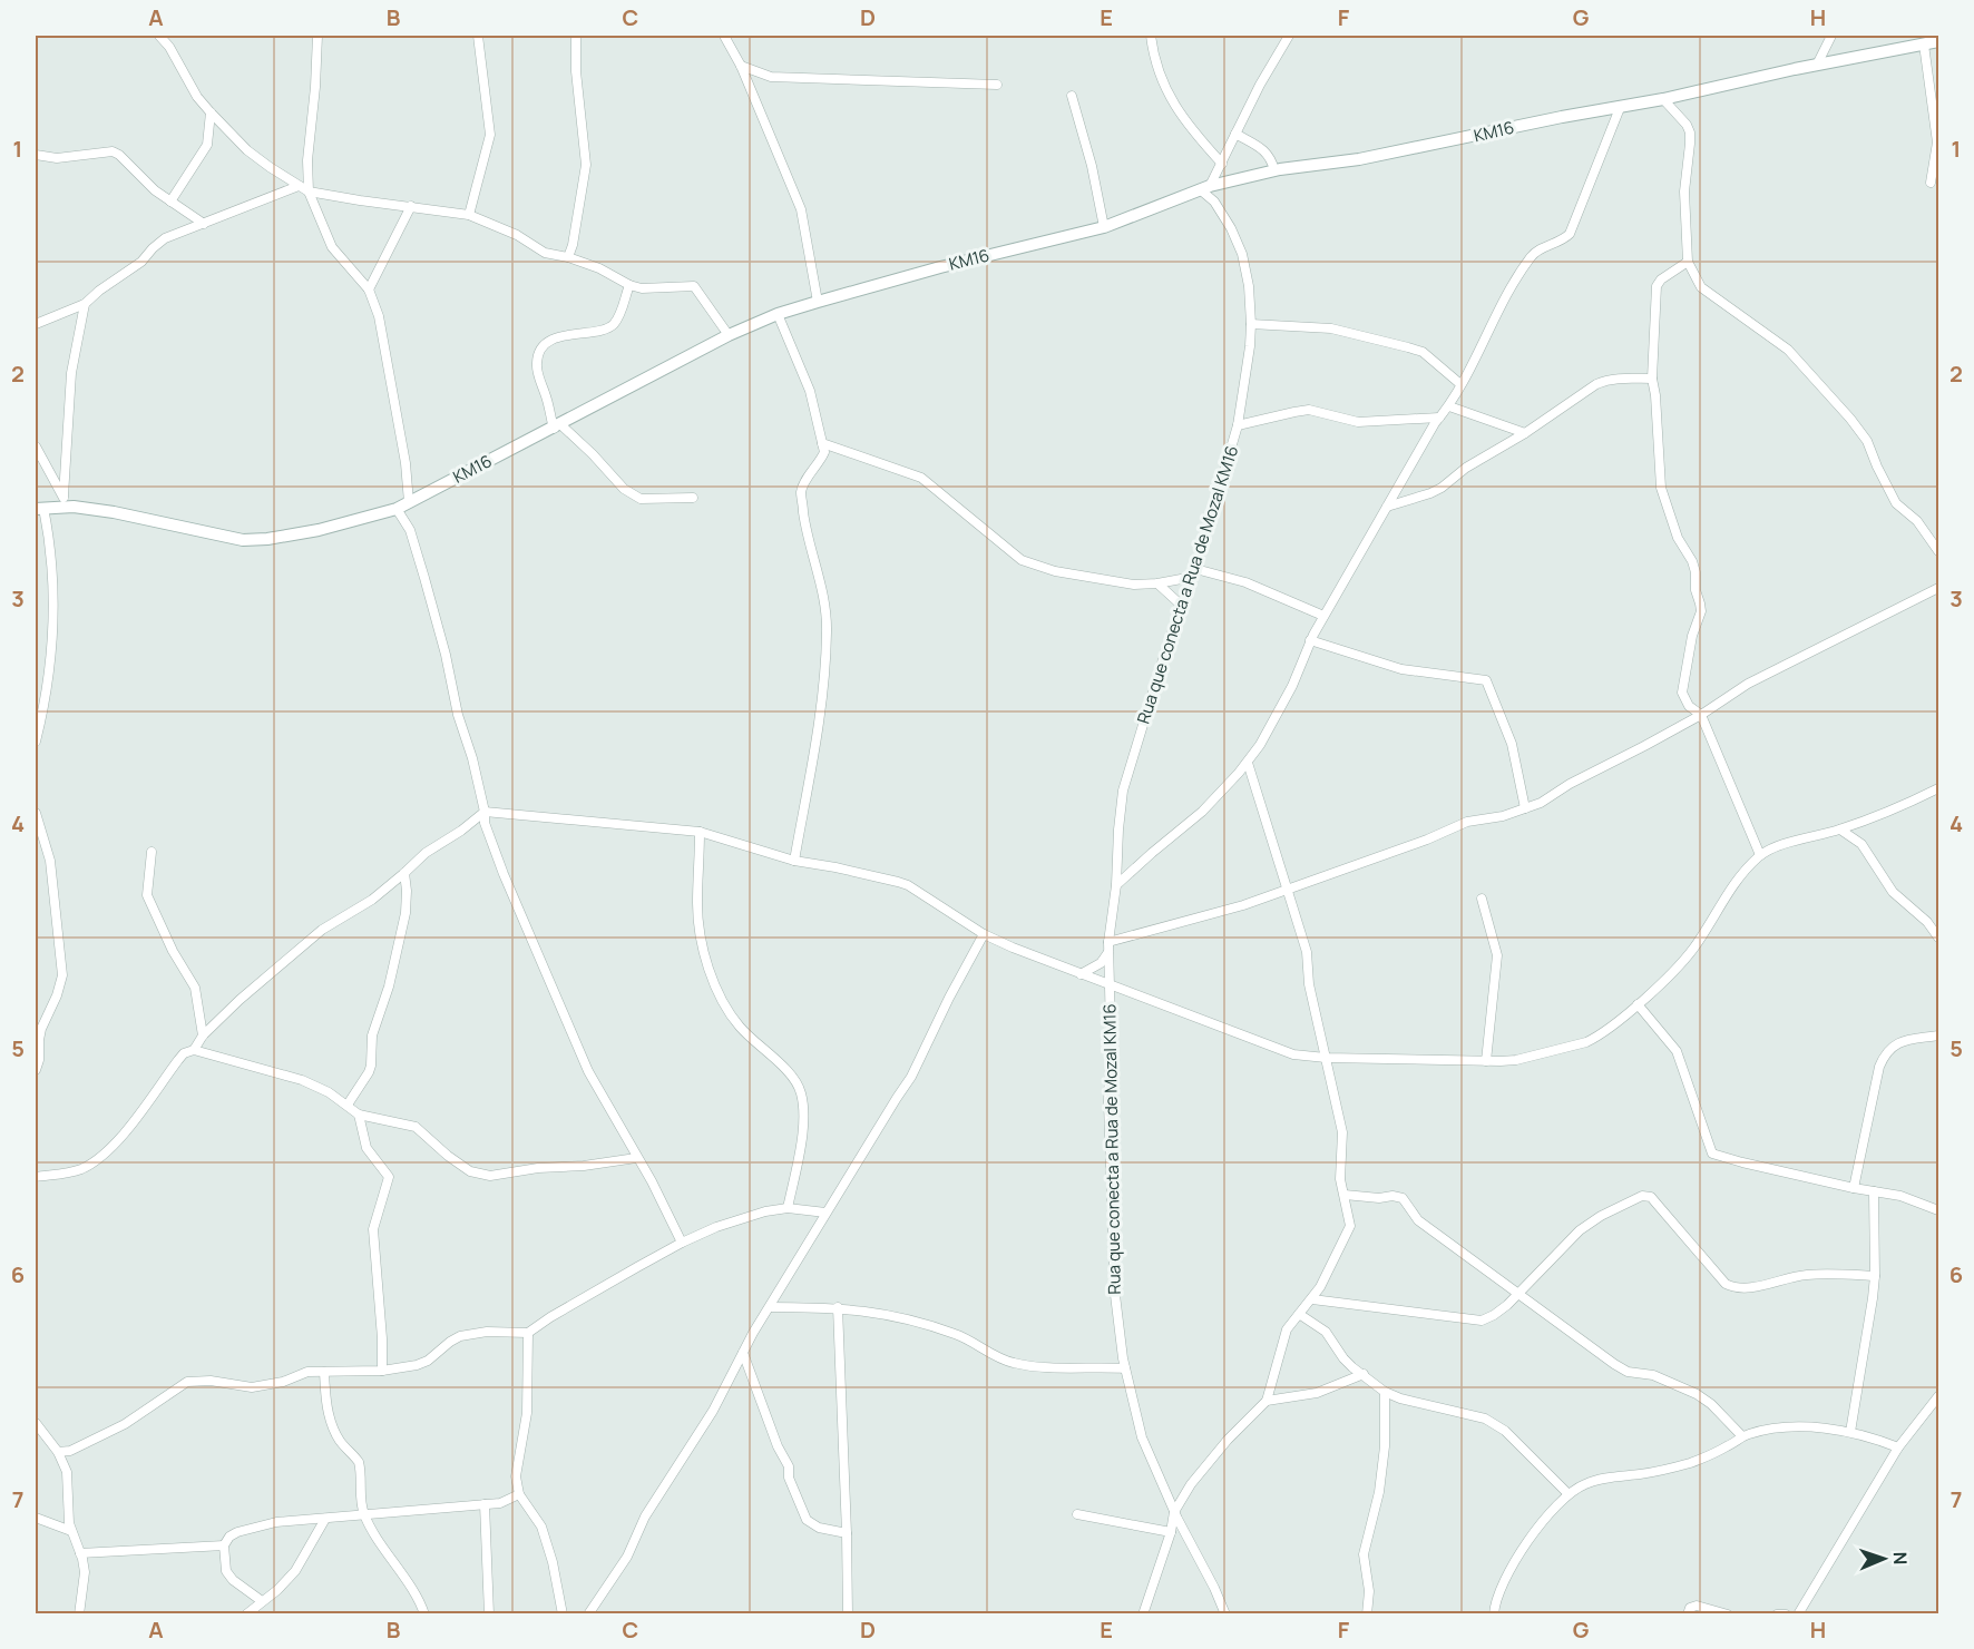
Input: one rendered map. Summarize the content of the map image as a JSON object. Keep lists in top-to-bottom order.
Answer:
{
  "streets": {
    "street": ["KM16", "Rua que conecta a Rua de Mozal KM16"]
  },
  "crossings": [
    ["KM16", "Rua que conecta a Rua de Mozal KM16"]
  ],
  "north": "right",
  "grid": {
    "columns": [
      "A",
      "B",
      "C",
      "D",
      "E",
      "F",
      "G",
      "H"
    ],
    "rows": [
      "1",
      "2",
      "3",
      "4",
      "5",
      "6",
      "7"
    ]
  }
}
